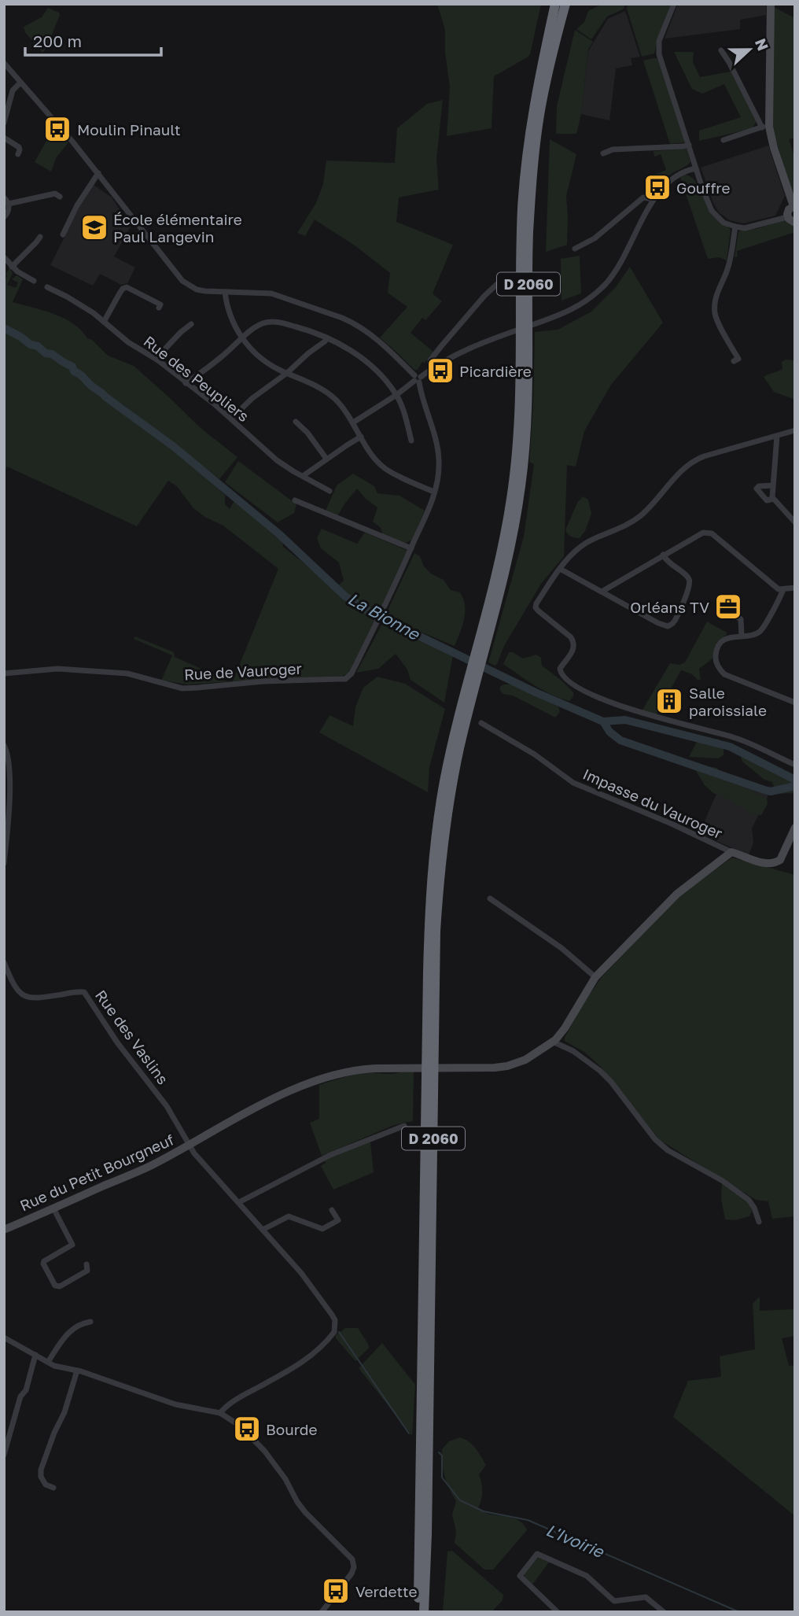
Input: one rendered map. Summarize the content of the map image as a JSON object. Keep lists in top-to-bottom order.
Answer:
{
  "streets": {
    "highway": ["D 2060"],
    "street": [
      "Rue des Peupliers",
      "Rue de Vauroger",
      "Impasse du Vauroger",
      "Rue des Vaslins",
      "Rue du Petit Bourgneuf"
    ]
  },
  "crossings": [
    ["Rue des Vaslins", "Rue du Petit Bourgneuf"]
  ],
  "water": ["La Bionne", "L'Ivoirie"],
  "places": {
    "bus stop": [
      "Moulin Pinault",
      "Gouffre",
      "Picardière",
      "Bourde",
      "Verdette"
    ],
    "school or university": ["École élémentaire Paul Langevin"],
    "office": ["Orléans TV"],
    "building": ["Salle paroissiale"]
  },
  "scale_bar": "200 m",
  "north": "right"
}
